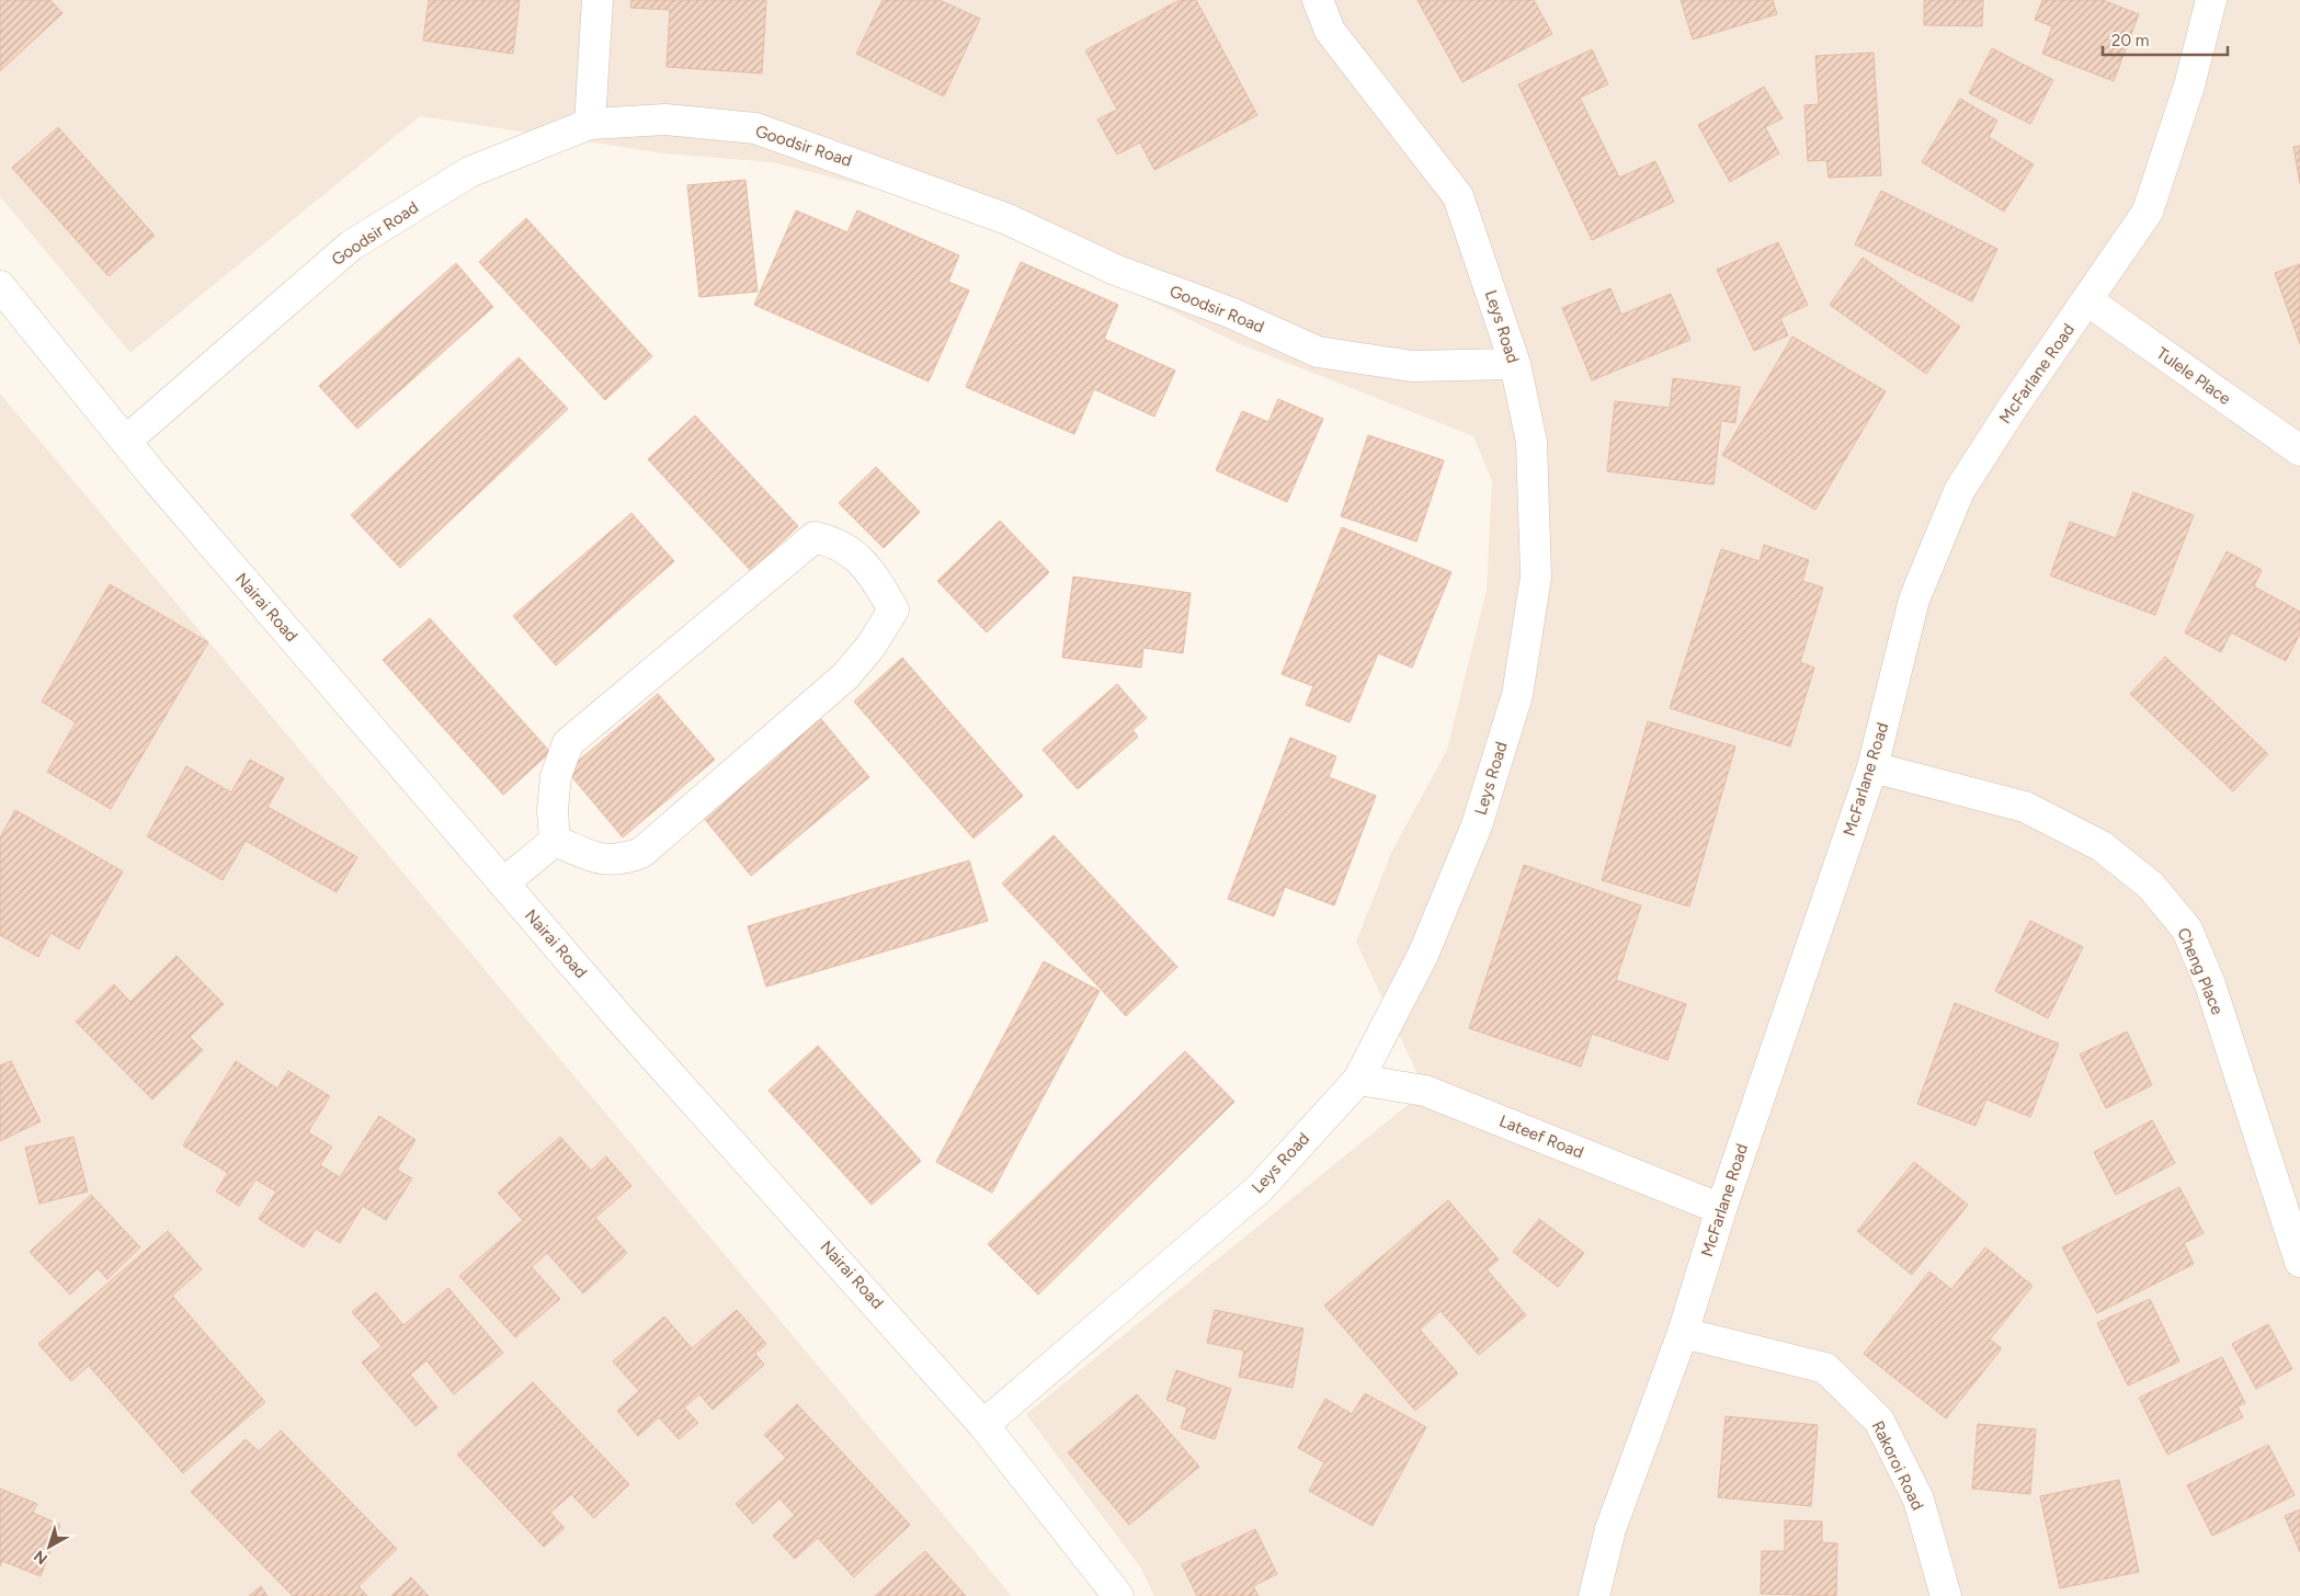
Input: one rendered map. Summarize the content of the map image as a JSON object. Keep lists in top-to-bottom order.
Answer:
{
  "streets": {
    "street": [
      "Goodsir Road",
      "Leys Road",
      "McFarlane Road",
      "Tulele Place",
      "Nairai Road",
      "Cheng Place",
      "Lateef Road",
      "Rakoroi Road"
    ]
  },
  "crossings": [
    ["Goodsir Road", "Leys Road"],
    ["Goodsir Road", "Nairai Road"],
    ["Leys Road", "Nairai Road"],
    ["Leys Road", "Lateef Road"],
    ["McFarlane Road", "Tulele Place"],
    ["McFarlane Road", "Cheng Place"],
    ["McFarlane Road", "Lateef Road"],
    ["McFarlane Road", "Rakoroi Road"]
  ],
  "scale_bar": "20 m",
  "north": "bottom left"
}
